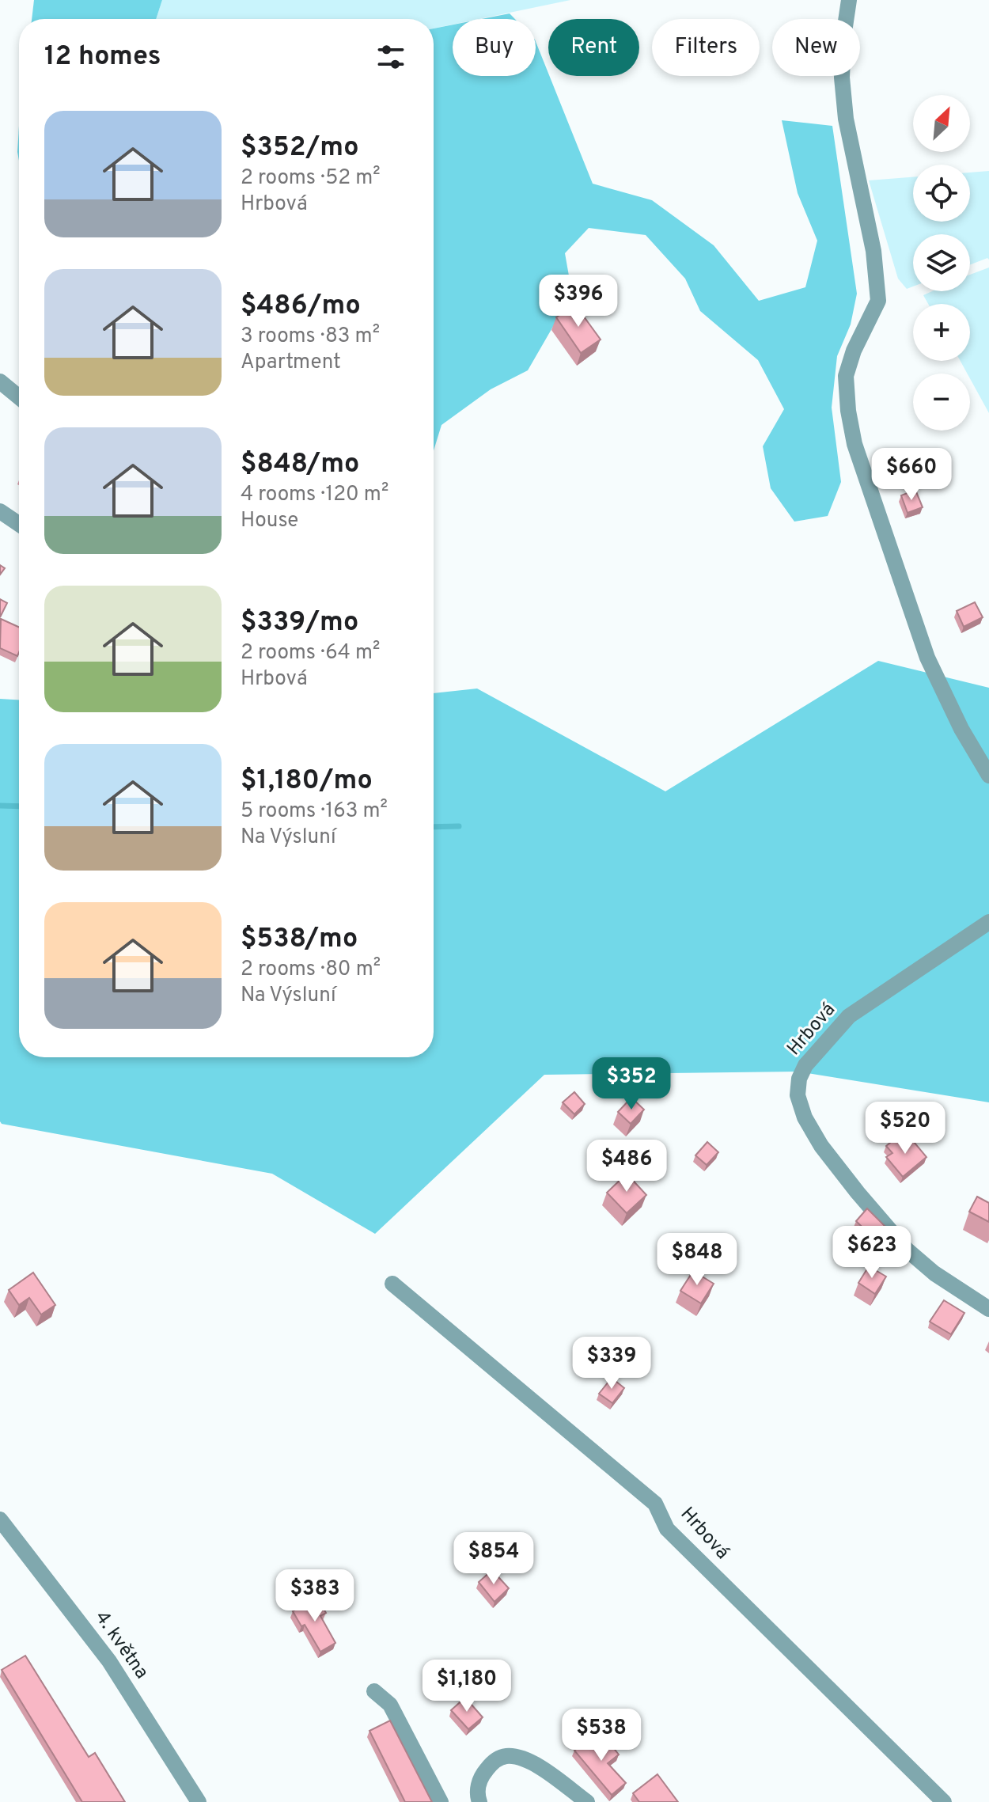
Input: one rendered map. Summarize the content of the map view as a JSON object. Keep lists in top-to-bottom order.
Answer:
{
  "streets": {
    "street": ["Hrbová", "4. května"]
  },
  "north": "top right",
  "page": {
    "chip": [
      "Buy",
      "Rent",
      "Filters",
      "New"
    ],
    "heading": "12 homes",
    "map_buttons": ["+", "−"],
    "list": [
      {
        "name": "$352/mo",
        "note": "2 rooms · 52 m² · Hrbová"
      },
      {
        "name": "$486/mo",
        "note": "3 rooms · 83 m² · Apartment"
      },
      {
        "name": "$848/mo",
        "note": "4 rooms · 120 m² · House"
      },
      {
        "name": "$339/mo",
        "note": "2 rooms · 64 m² · Hrbová"
      },
      {
        "name": "$1,180/mo",
        "note": "5 rooms · 163 m² · Na Výsluní"
      },
      {
        "name": "$538/mo",
        "note": "2 rooms · 80 m² · Na Výsluní"
      }
    ],
    "price": [
      "$396",
      "$660",
      "$352",
      "$520",
      "$486",
      "$623",
      "$848",
      "$339",
      "$854",
      "$383",
      "$1,180",
      "$538"
    ]
  }
}
